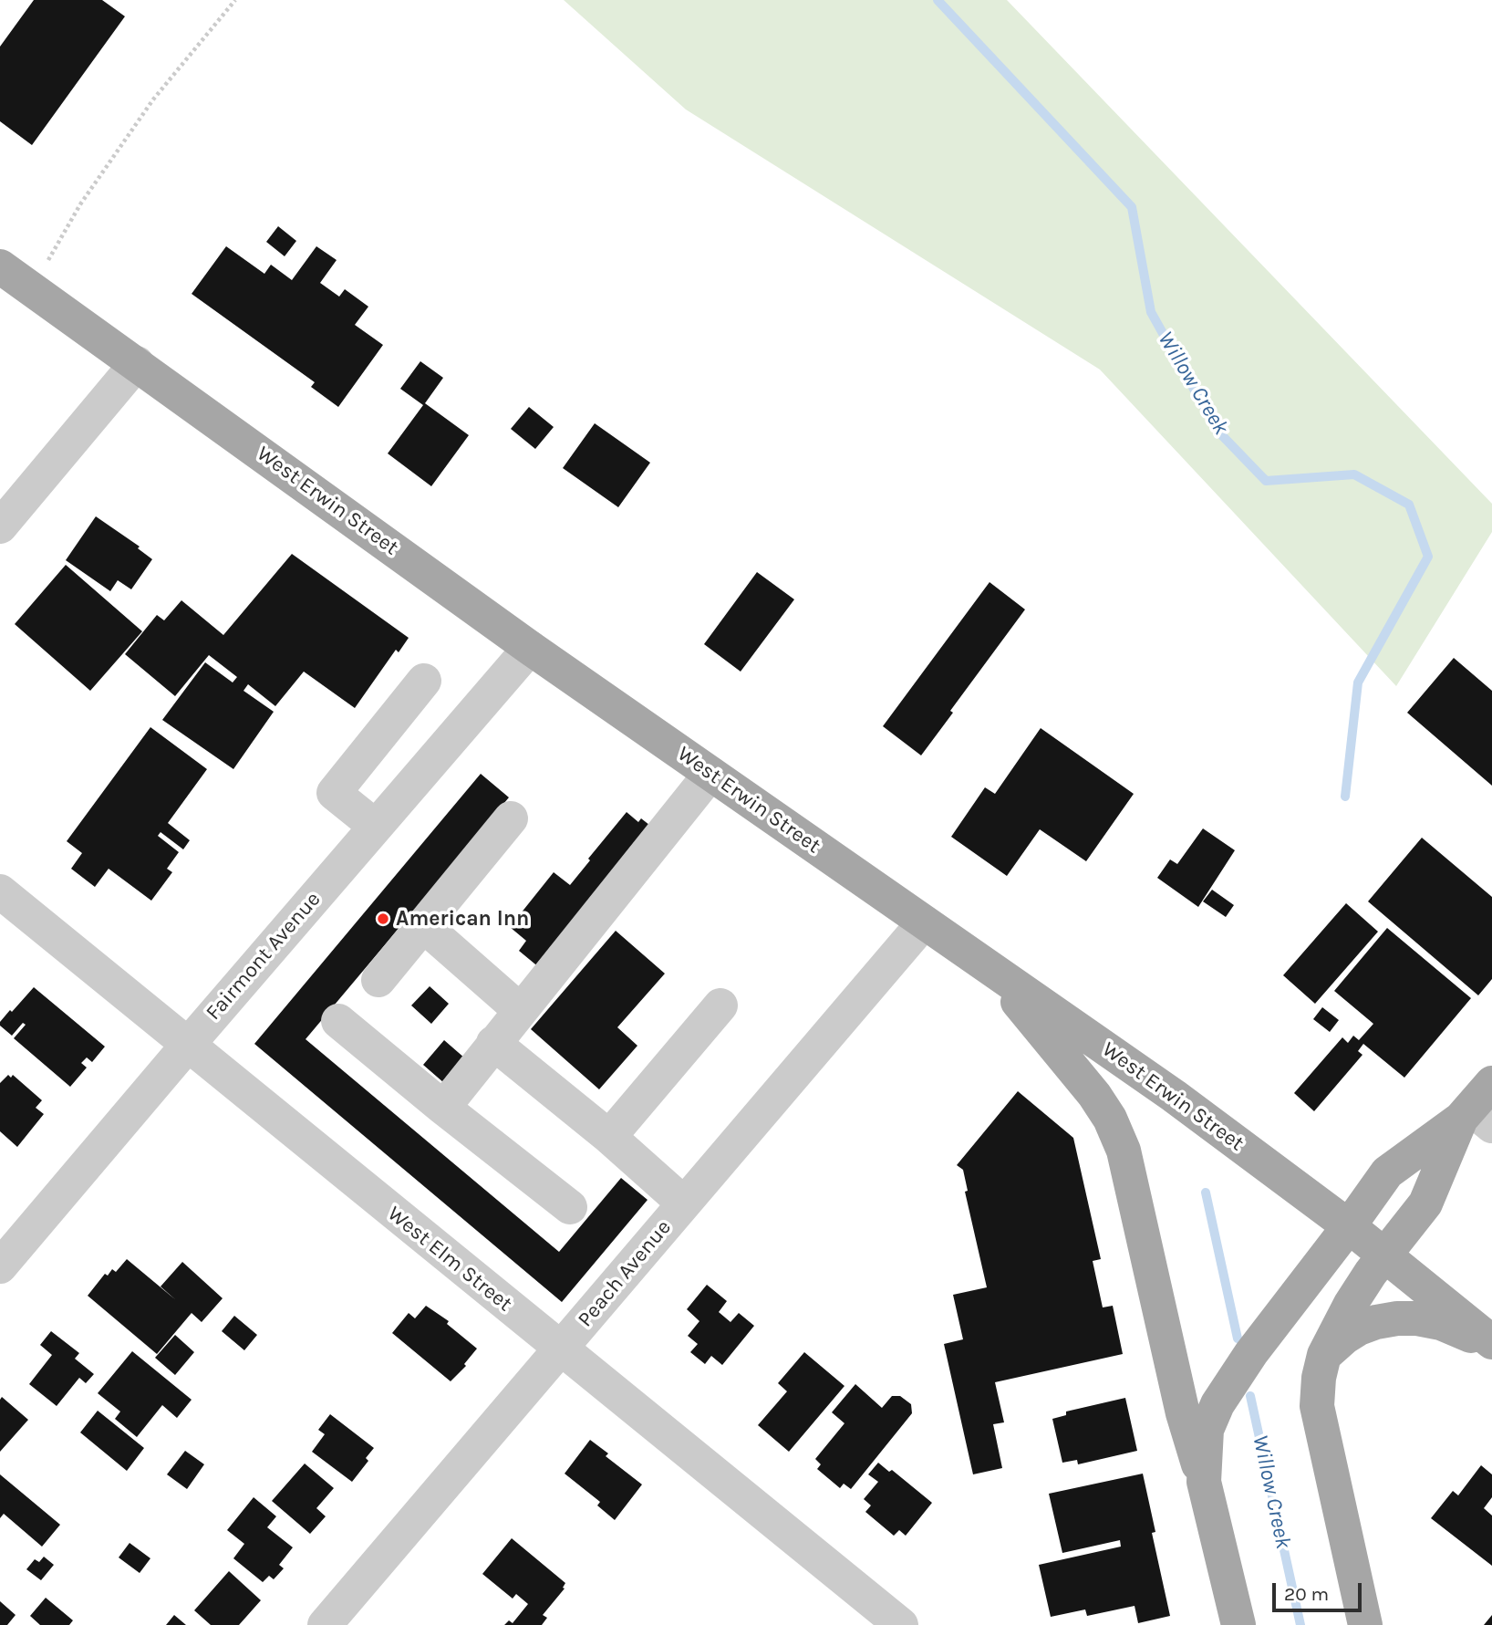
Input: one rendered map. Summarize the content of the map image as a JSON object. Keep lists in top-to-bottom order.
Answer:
{
  "streets": {
    "main road": ["West Erwin Street"],
    "street": ["Fairmont Avenue", "West Elm Street", "Peach Avenue"]
  },
  "crossings": [
    ["West Erwin Street", "Fairmont Avenue"],
    ["West Erwin Street", "Peach Avenue"],
    ["Fairmont Avenue", "West Elm Street"],
    ["West Elm Street", "Peach Avenue"]
  ],
  "water": ["Willow Creek"],
  "places": ["American Inn"],
  "scale_bar": "20 m"
}
